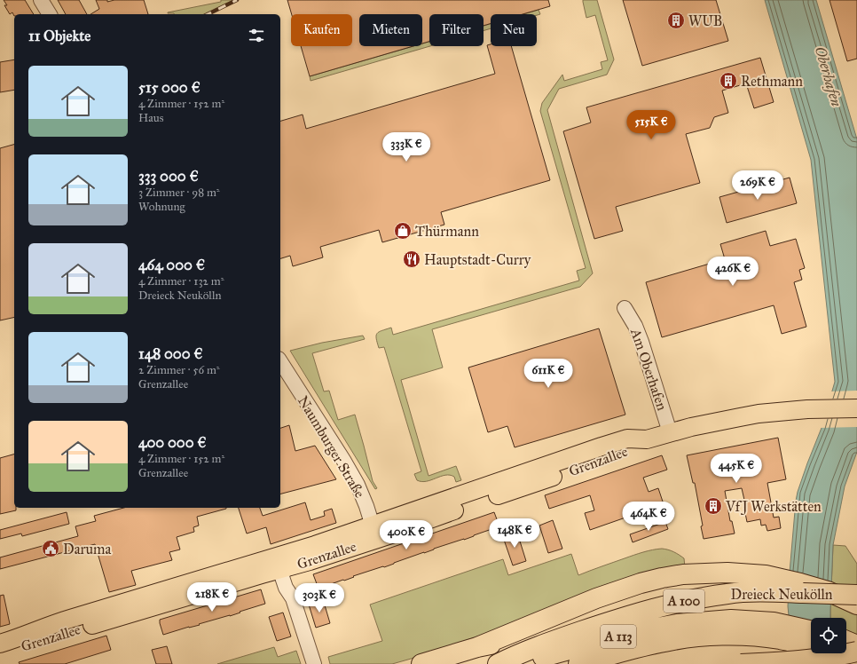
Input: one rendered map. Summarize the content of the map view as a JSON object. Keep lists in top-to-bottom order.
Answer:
{
  "streets": {
    "highway": ["Dreieck Neukölln", "A 100", "A 113"],
    "main road": ["Grenzallee"],
    "street": ["Am Oberhafen", "Naumburger Straße"]
  },
  "crossings": [
    ["Am Oberhafen", "Grenzallee"],
    ["Naumburger Straße", "Grenzallee"]
  ],
  "water": ["Oberhafen"],
  "places": {
    "building": ["WUB", "Rethmann", "VfJ Werkstätten"],
    "shop": ["Thürmann"],
    "restaurant": ["Hauptstadt-Curry"],
    "public building": ["Daruma"]
  },
  "page": {
    "chip": [
      "Kaufen",
      "Mieten",
      "Filter",
      "Neu"
    ],
    "heading": "11 Objekte",
    "list": [
      {
        "name": "515 000 €",
        "note": "4 Zimmer · 152 m² · Haus"
      },
      {
        "name": "333 000 €",
        "note": "3 Zimmer · 98 m² · Wohnung"
      },
      {
        "name": "464 000 €",
        "note": "4 Zimmer · 132 m² · Dreieck Neukölln"
      },
      {
        "name": "148 000 €",
        "note": "2 Zimmer · 56 m² · Grenzallee"
      },
      {
        "name": "400 000 €",
        "note": "4 Zimmer · 152 m² · Grenzallee"
      }
    ],
    "price": [
      "515K €",
      "333K €",
      "269K €",
      "426K €",
      "611K €",
      "445K €",
      "464K €",
      "148K €",
      "400K €",
      "218K €",
      "303K €"
    ]
  }
}
